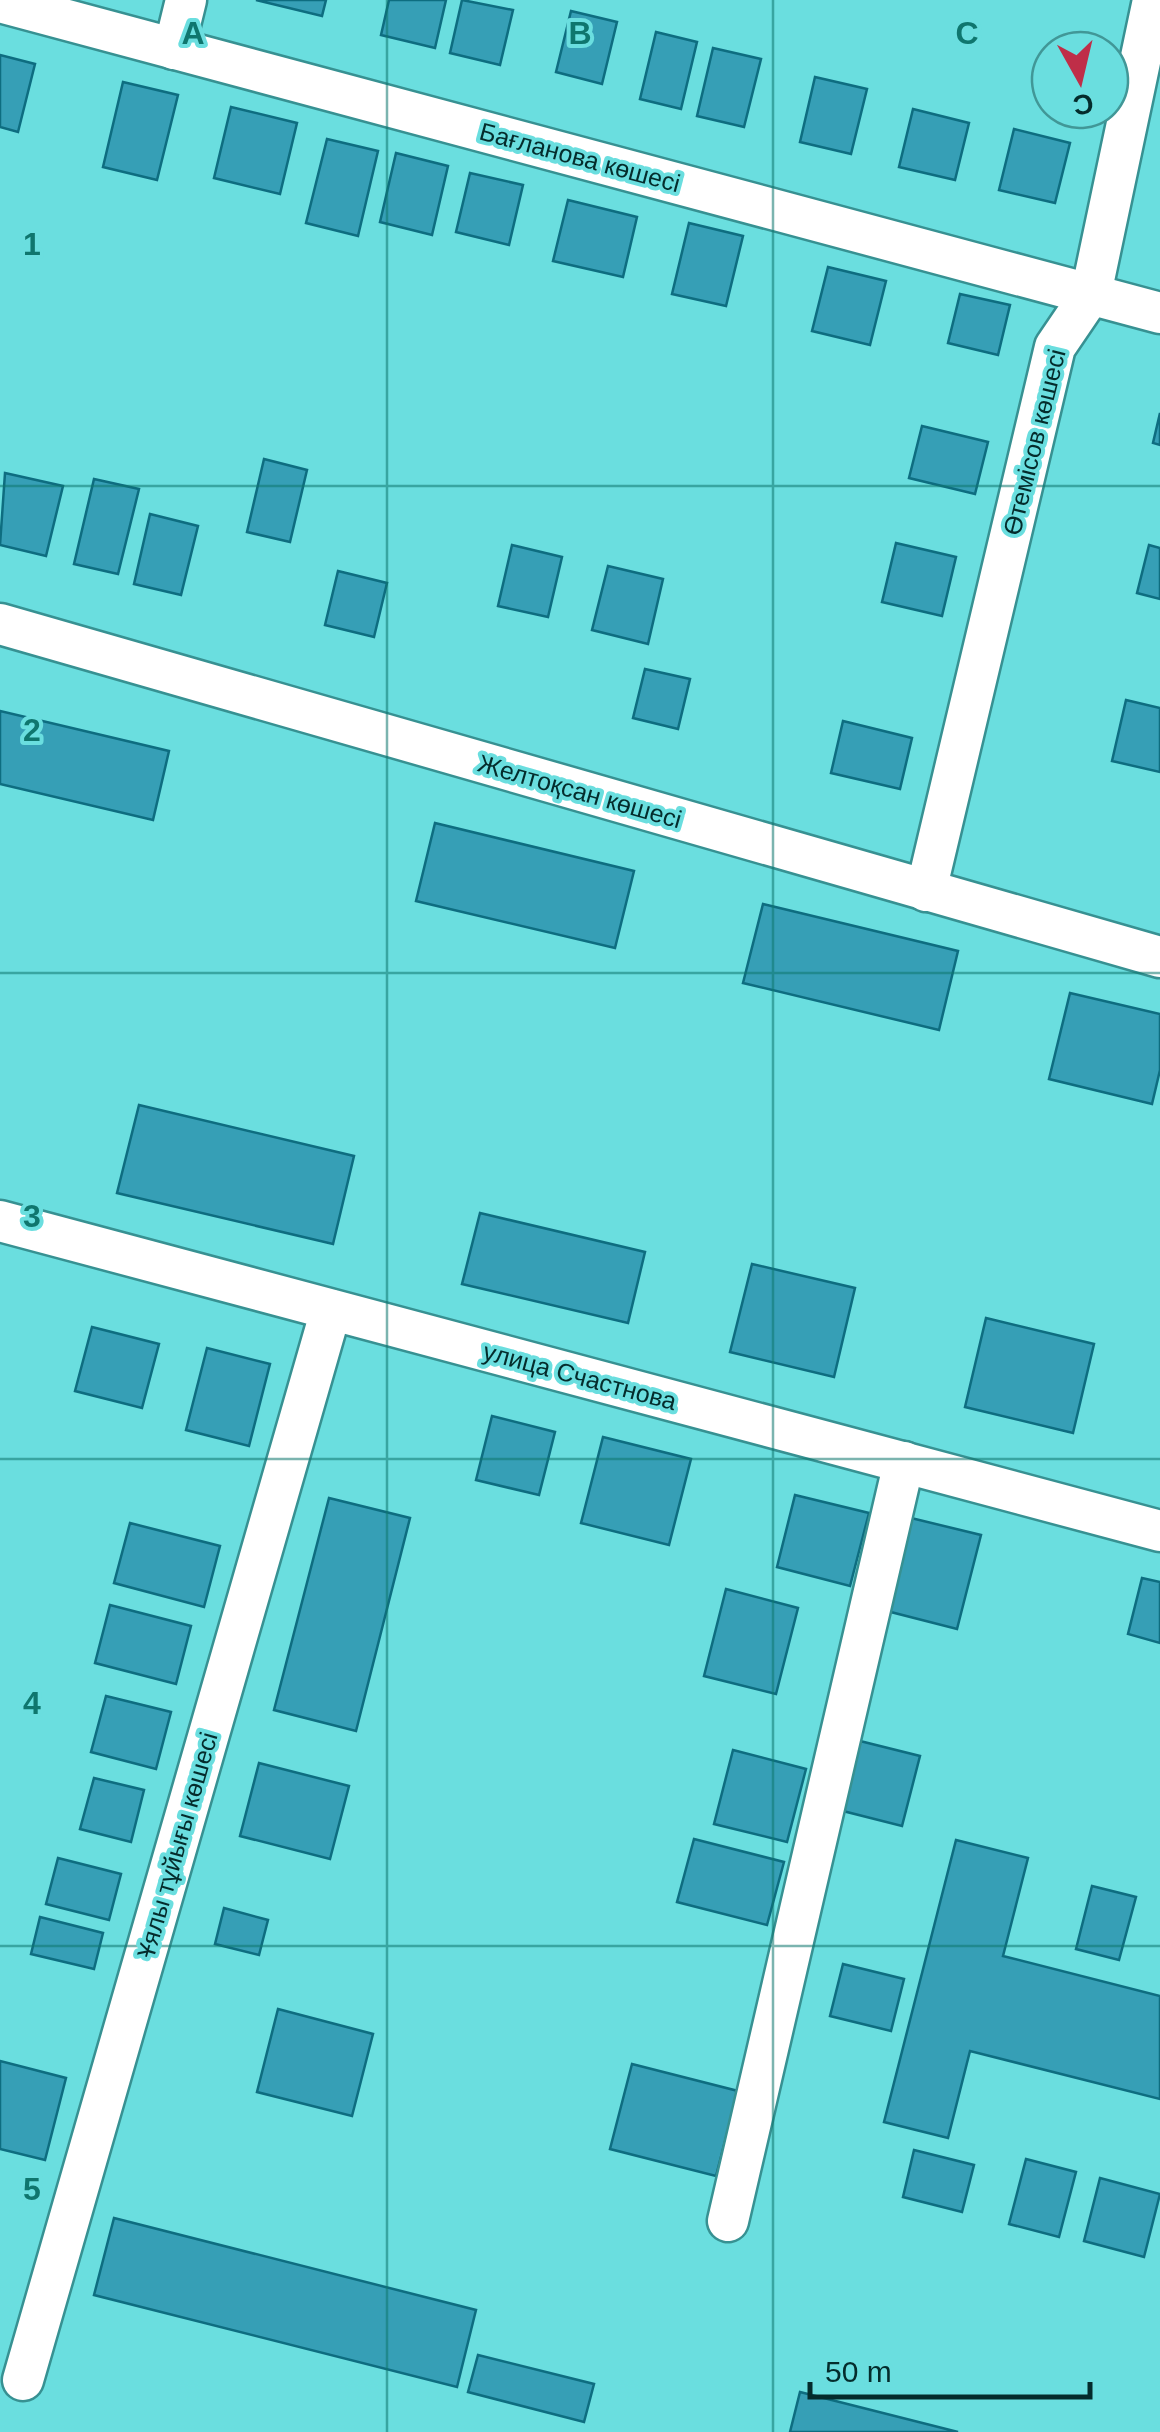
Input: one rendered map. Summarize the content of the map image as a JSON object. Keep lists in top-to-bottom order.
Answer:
{
  "streets": {
    "street": [
      "Бағланова көшесі",
      "Өтемісов көшесі",
      "Желтоқсан көшесі",
      "улица Счастнова",
      "Ұялы тұйығы көшесі"
    ]
  },
  "crossings": [
    ["Бағланова көшесі", "Өтемісов көшесі"],
    ["Өтемісов көшесі", "Желтоқсан көшесі"],
    ["улица Счастнова", "Ұялы тұйығы көшесі"]
  ],
  "scale_bar": "50 m",
  "north": "bottom",
  "grid": {
    "columns": ["A", "B", "C"],
    "rows": [
      "1",
      "2",
      "3",
      "4",
      "5"
    ]
  }
}
